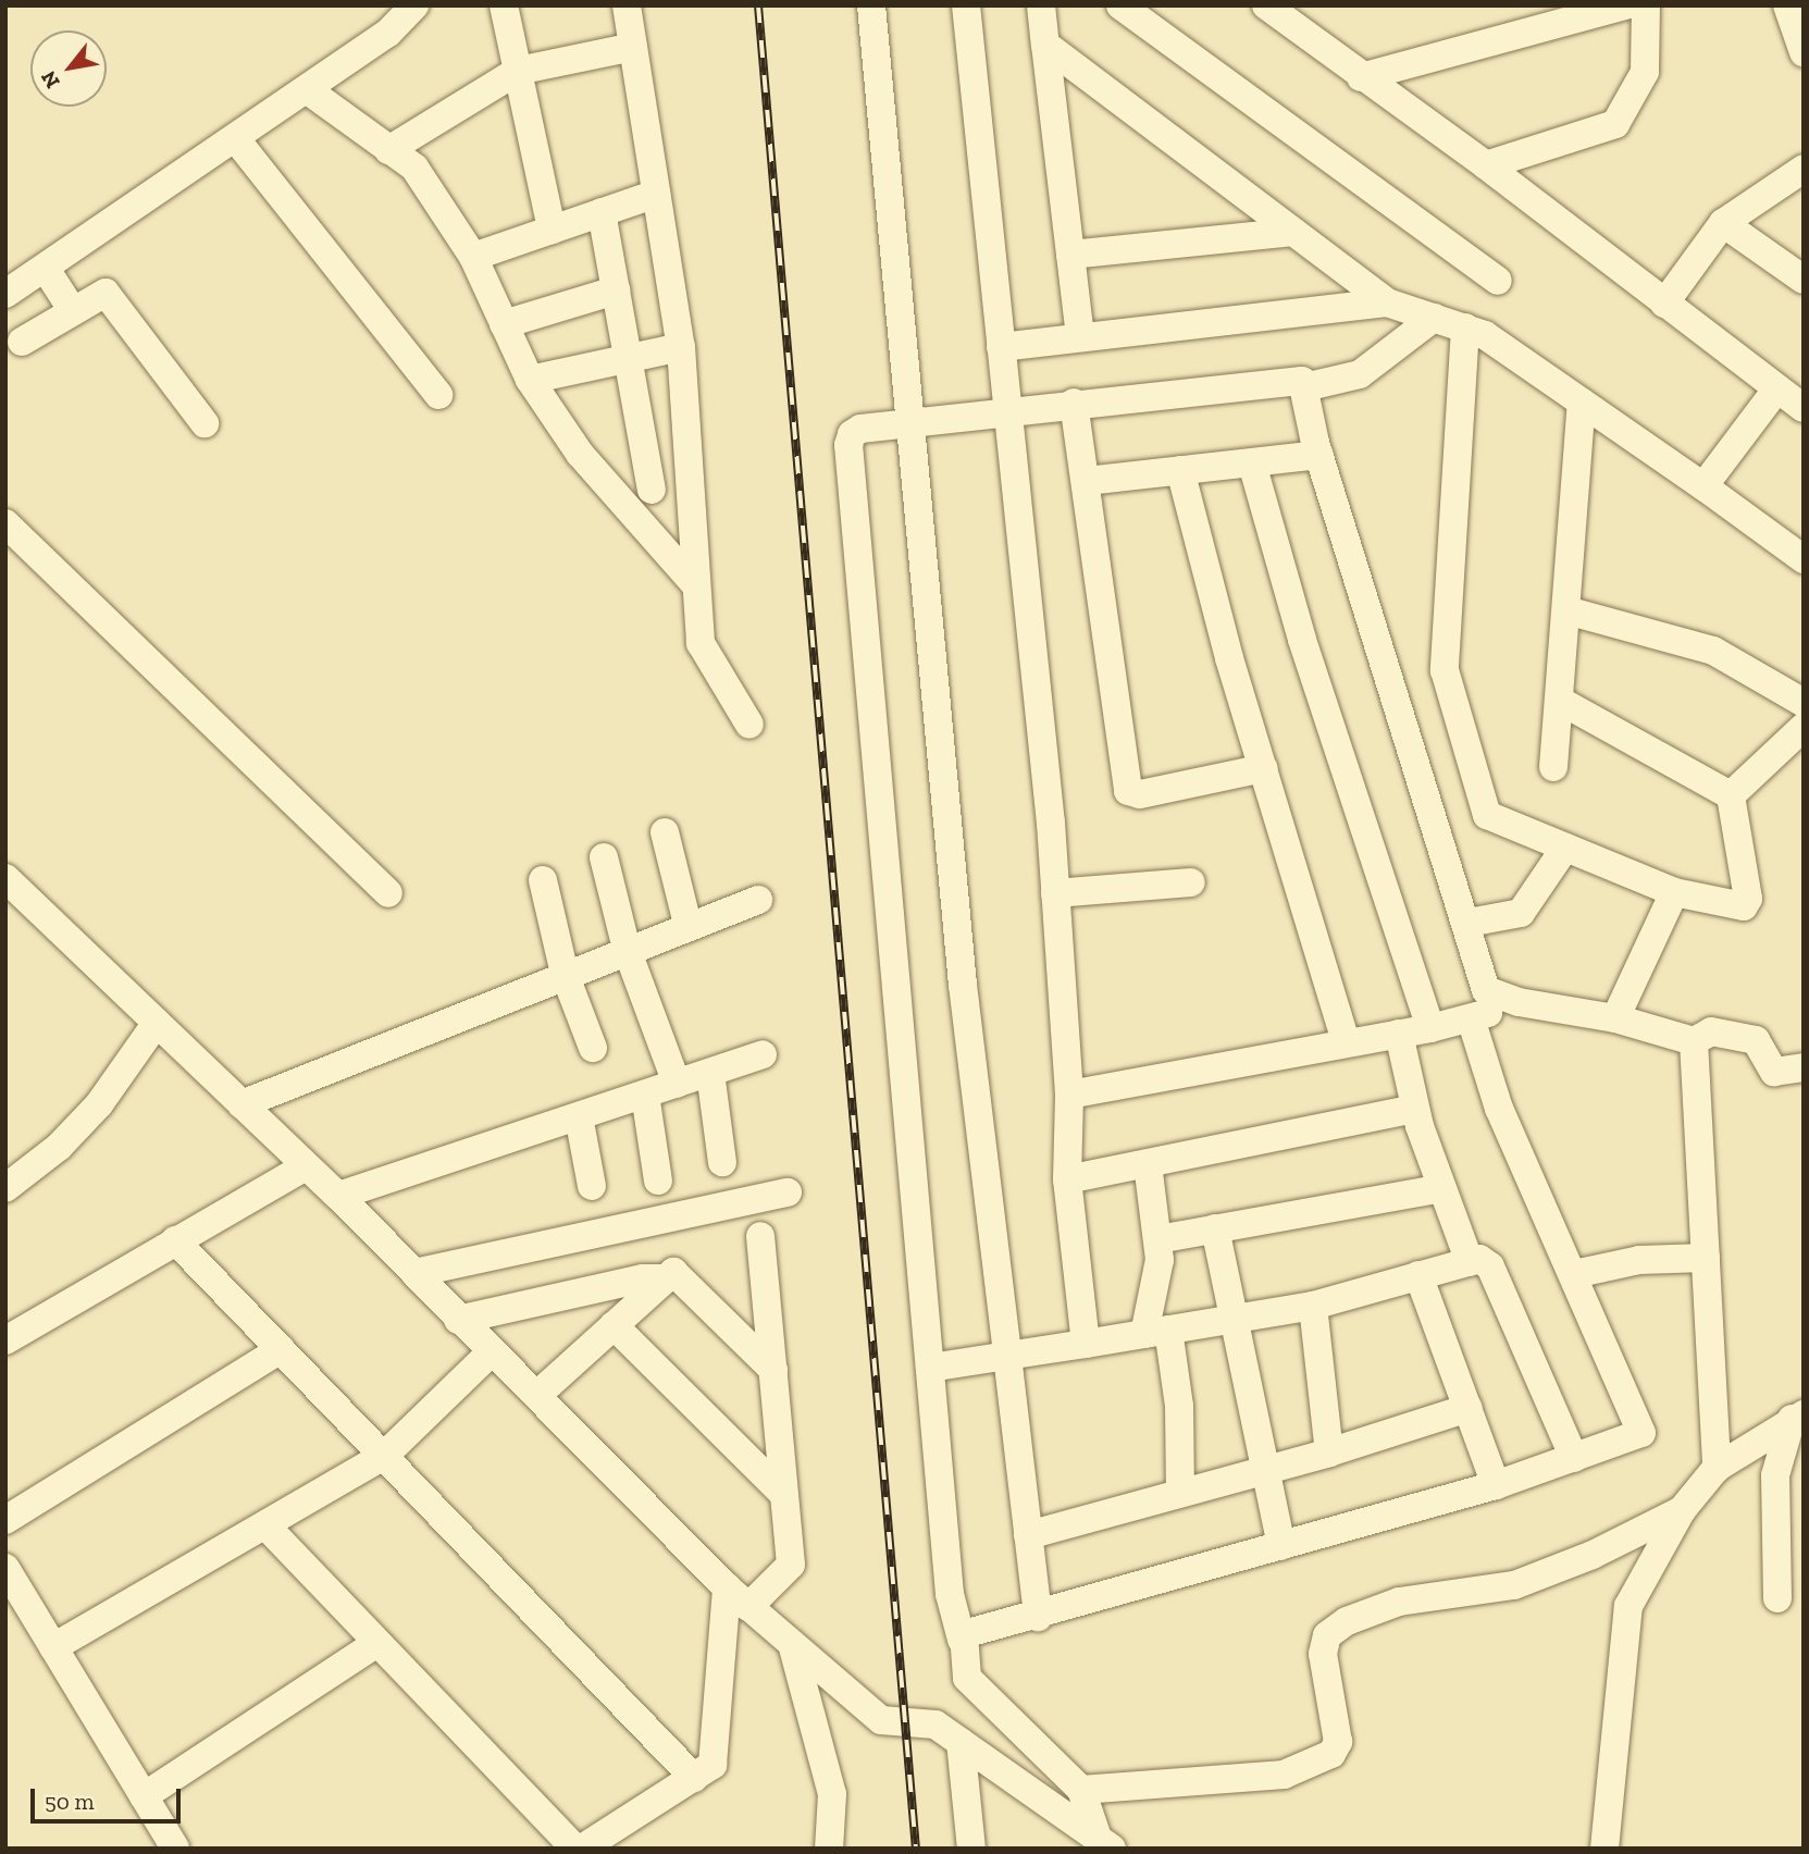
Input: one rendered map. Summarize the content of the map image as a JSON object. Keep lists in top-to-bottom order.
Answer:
{
  "scale_bar": "50 m",
  "north": "bottom left"
}
